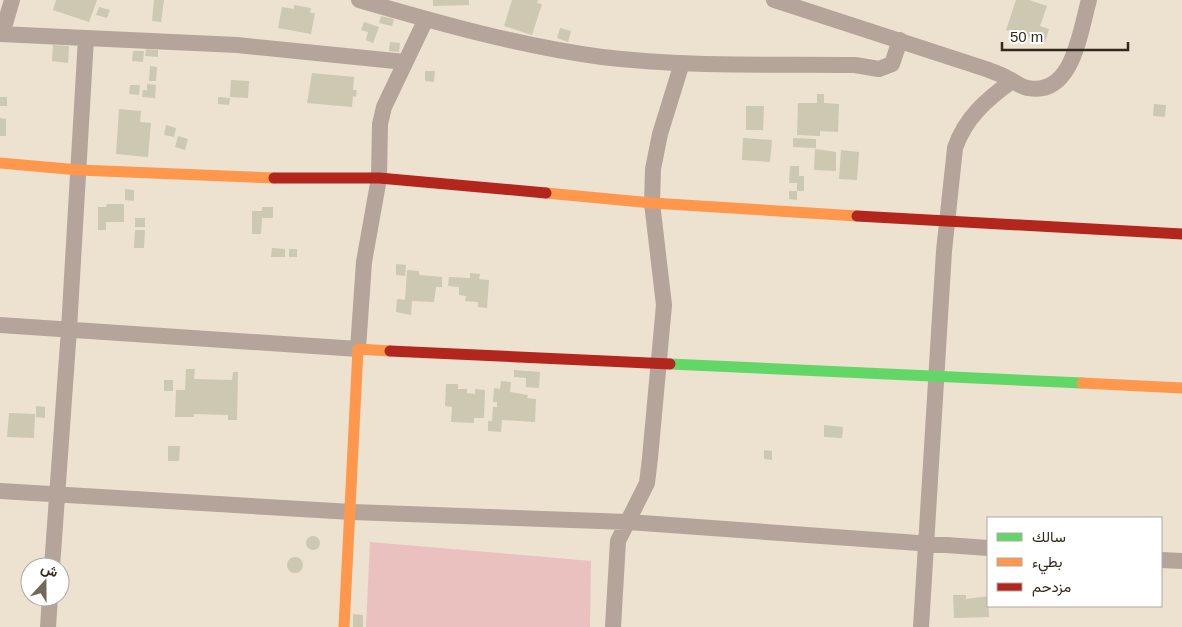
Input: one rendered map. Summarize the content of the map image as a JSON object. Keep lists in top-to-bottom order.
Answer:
{
  "legend": ["سالك", "بطيء", "مزدحم"],
  "scale_bar": "50 m",
  "north": "top"
}
